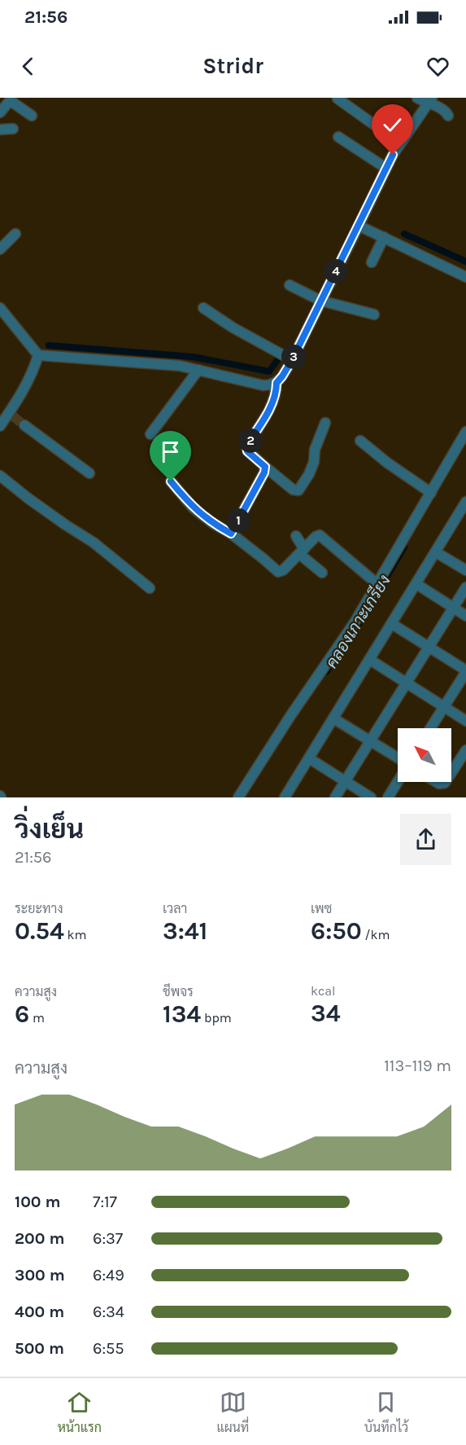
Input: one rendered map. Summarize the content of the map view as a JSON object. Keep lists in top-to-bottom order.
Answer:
{
  "water": ["คลองเกาะเกรียง"],
  "north": "top left",
  "page": {
    "status": "21:56",
    "header": "Stridr",
    "pins": [
      "4",
      "3",
      "2",
      "1"
    ],
    "heading": ["วิ่งเย็น", "21:56"],
    "stats": [
      ["ระยะทาง", "0.54 km"],
      ["เวลา", "3:41"],
      ["เพซ", "6:50 /km"],
      ["ความสูง", "6 m"],
      ["ชีพจร", "134 bpm"],
      ["kcal", "34"]
    ],
    "chart": ["ความสูง", "113–119 m"],
    "list": [
      {
        "name": "100 m",
        "note": "7:17"
      },
      {
        "name": "200 m",
        "note": "6:37"
      },
      {
        "name": "300 m",
        "note": "6:49"
      },
      {
        "name": "400 m",
        "note": "6:34"
      },
      {
        "name": "500 m",
        "note": "6:55"
      }
    ],
    "tabs": ["หน้าแรก", "แผนที่", "บันทึกไว้"]
  }
}
